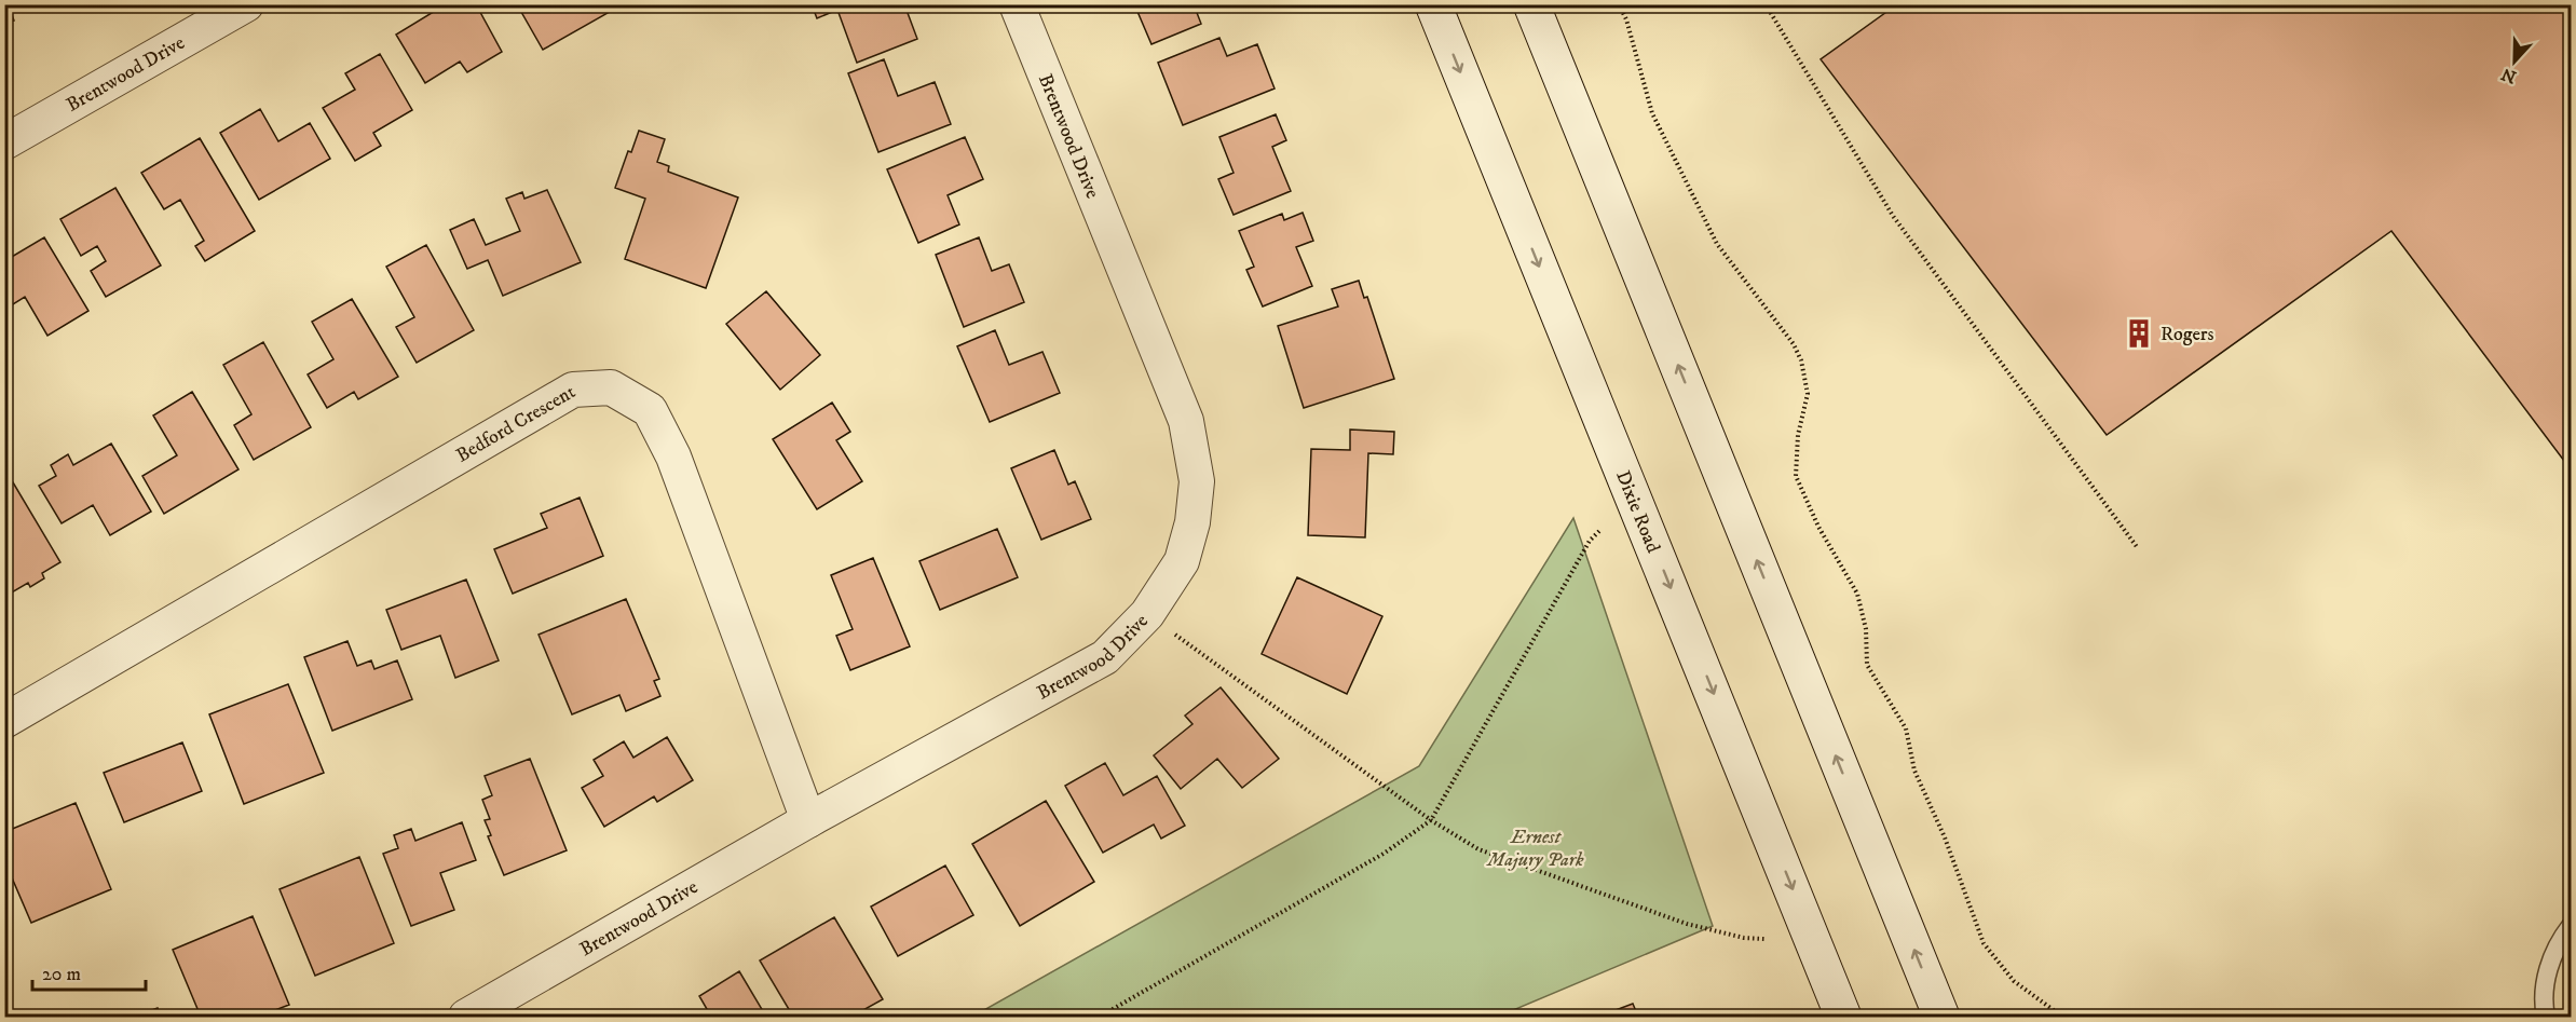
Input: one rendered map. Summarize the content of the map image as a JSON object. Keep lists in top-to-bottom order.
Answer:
{
  "streets": {
    "main road": ["Dixie Road"],
    "street": ["Brentwood Drive", "Bedford Crescent"]
  },
  "crossings": [
    ["Brentwood Drive", "Bedford Crescent"]
  ],
  "parks": ["Ernest Majury Park"],
  "places": {
    "building": ["Rogers"]
  },
  "scale_bar": "20 m",
  "north": "bottom"
}
